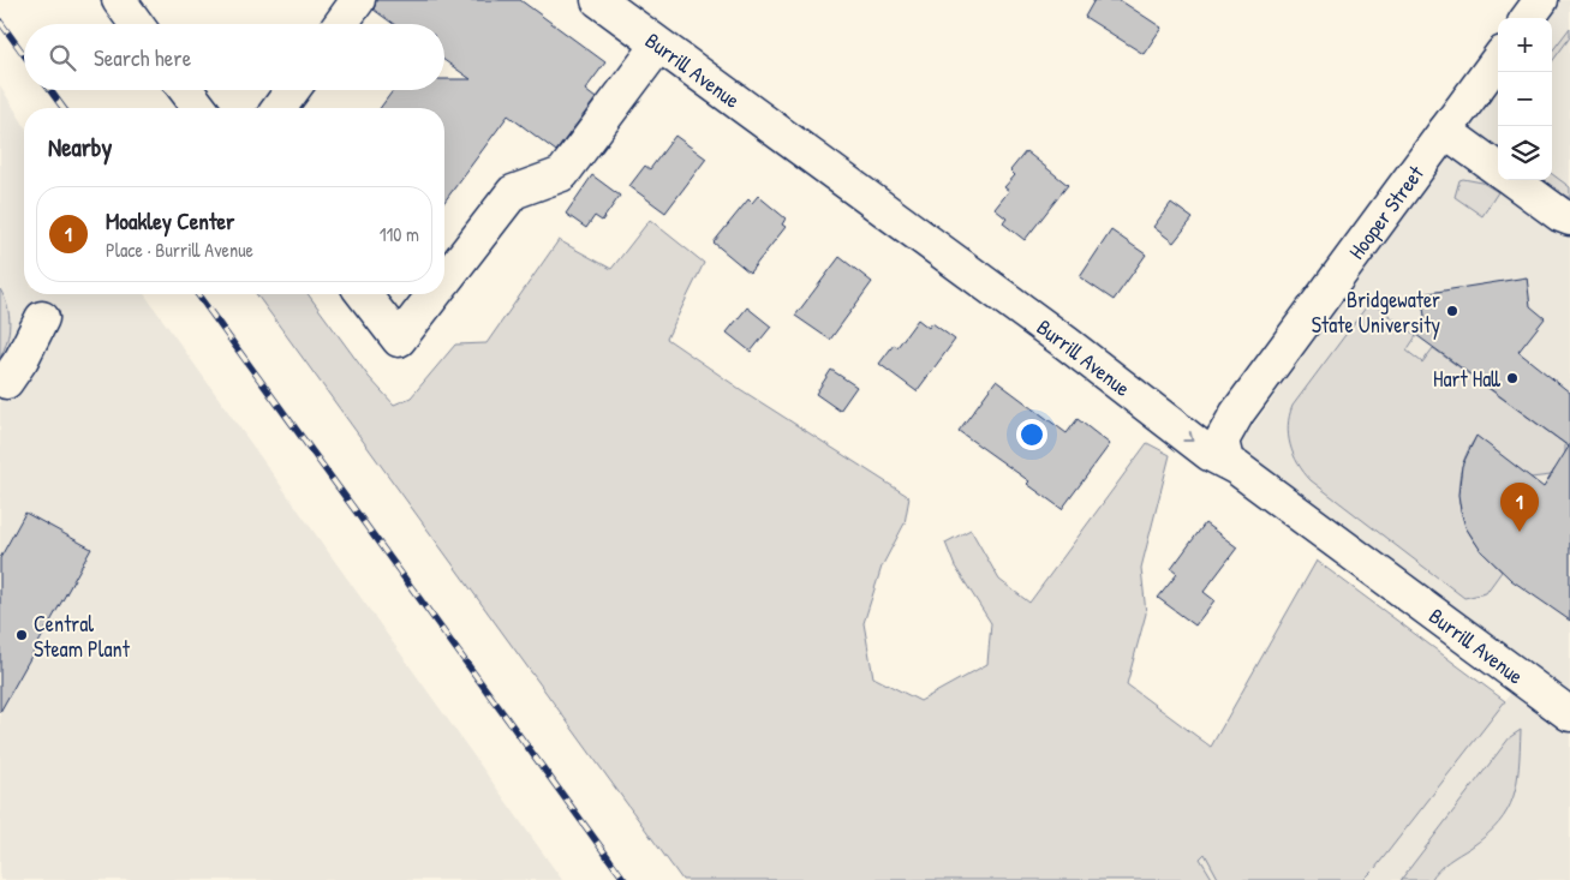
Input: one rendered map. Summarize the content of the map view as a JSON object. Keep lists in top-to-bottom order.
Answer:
{
  "streets": {
    "street": ["Burrill Avenue", "Hooper Street"]
  },
  "crossings": [
    ["Burrill Avenue", "Hooper Street"]
  ],
  "one_way": ["Burrill Avenue"],
  "places": ["Bridgewater State University", "Hart Hall", "Central Steam Plant"],
  "page": {
    "map_buttons": ["+", "−"],
    "search": "Search here",
    "heading": "Nearby",
    "list": [
      {
        "mark": "1",
        "name": "Moakley Center",
        "note": "Place · Burrill Avenue",
        "value": "110 m"
      }
    ],
    "pins": "1"
  }
}
